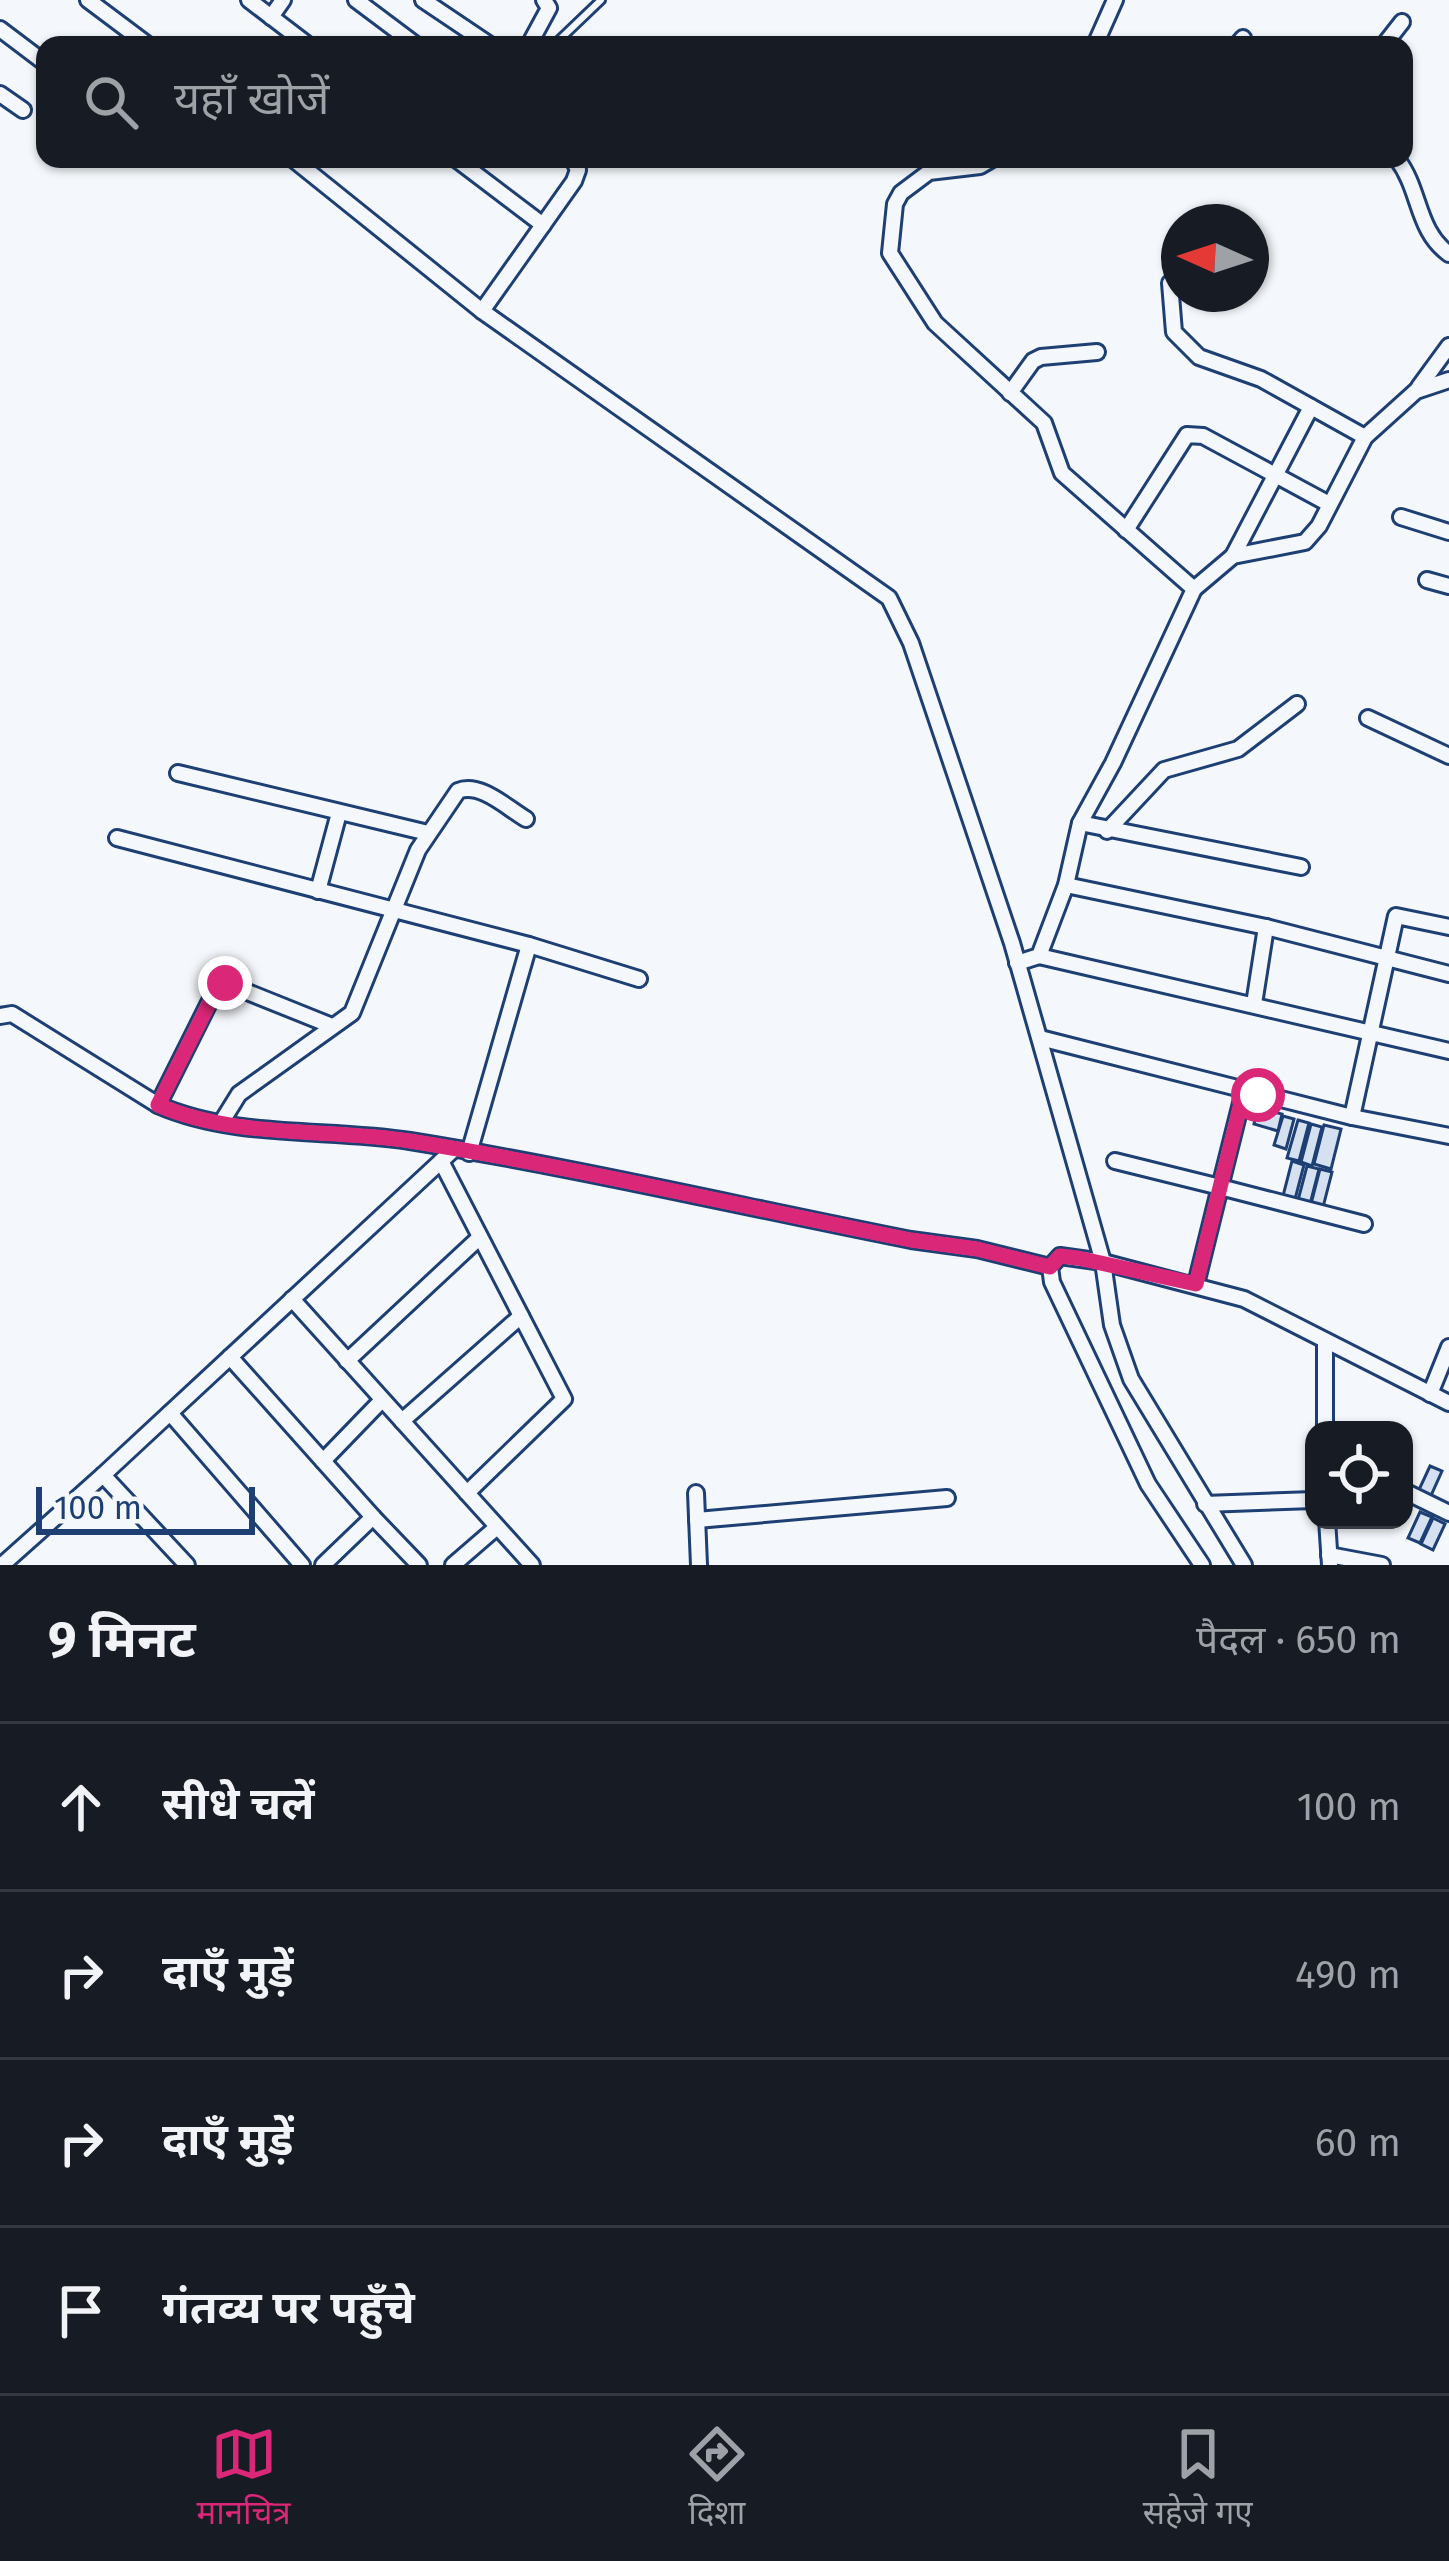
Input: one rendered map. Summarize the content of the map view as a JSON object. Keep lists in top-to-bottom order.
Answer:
{
  "scale_bar": "100 m",
  "north": "left",
  "page": {
    "search": "यहाँ खोजें",
    "scale": "100 m",
    "heading": ["9 मिनट", "पैदल · 650 m"],
    "list": [
      ["सीधे चलें", "100 m"],
      ["दाएँ मुड़ें", "490 m"],
      ["दाएँ मुड़ें", "60 m"],
      "गंतव्य पर पहुँचे"
    ],
    "nav": ["मानचित्र", "दिशा", "सहेजे गए"]
  }
}
